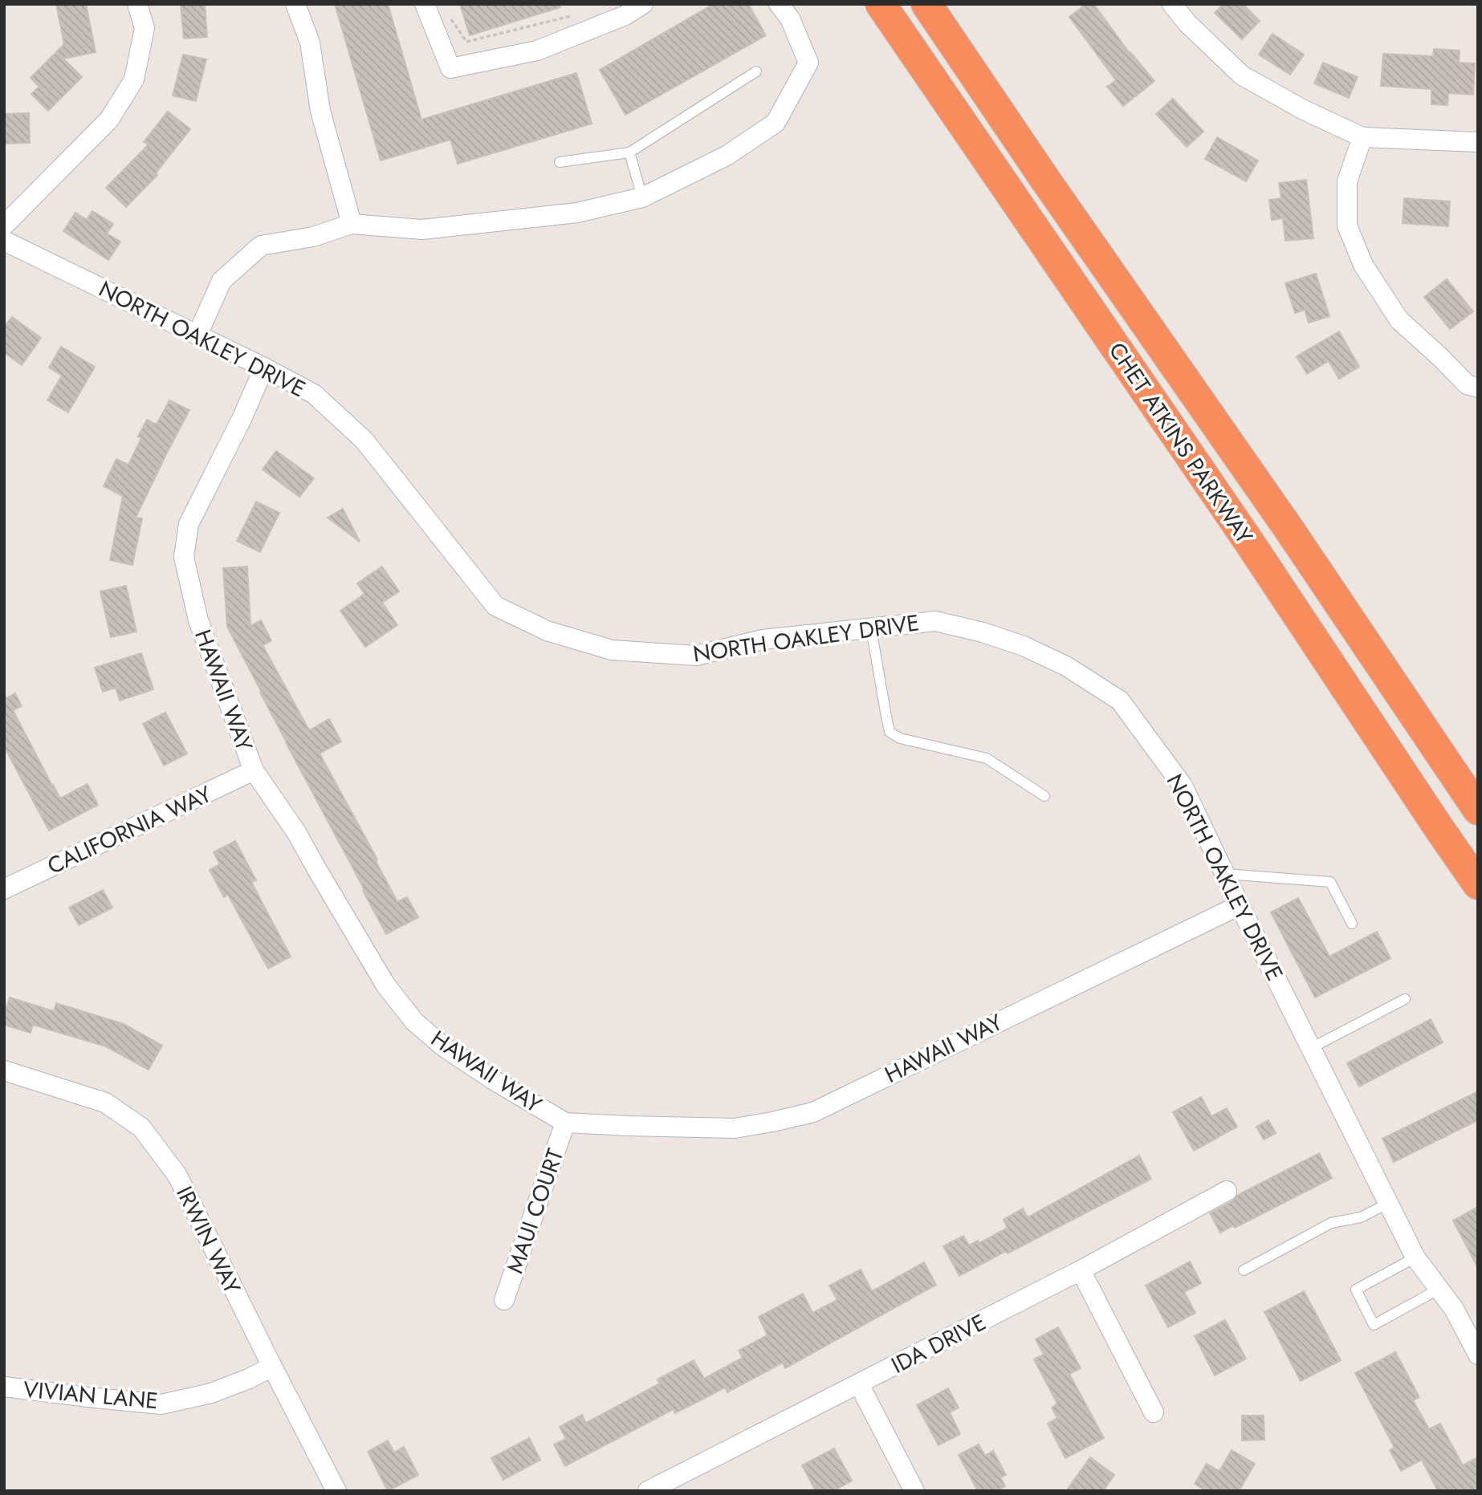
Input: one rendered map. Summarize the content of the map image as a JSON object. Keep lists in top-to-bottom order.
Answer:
{
  "streets": {
    "highway": ["CHET ATKINS PARKWAY"],
    "street": [
      "NORTH OAKLEY DRIVE",
      "HAWAII WAY",
      "CALIFORNIA WAY",
      "MAUI COURT",
      "IRWIN WAY",
      "IDA DRIVE",
      "VIVIAN LANE"
    ]
  },
  "crossings": [
    ["NORTH OAKLEY DRIVE", "HAWAII WAY"],
    ["HAWAII WAY", "CALIFORNIA WAY"],
    ["HAWAII WAY", "MAUI COURT"],
    ["IRWIN WAY", "VIVIAN LANE"]
  ]
}
